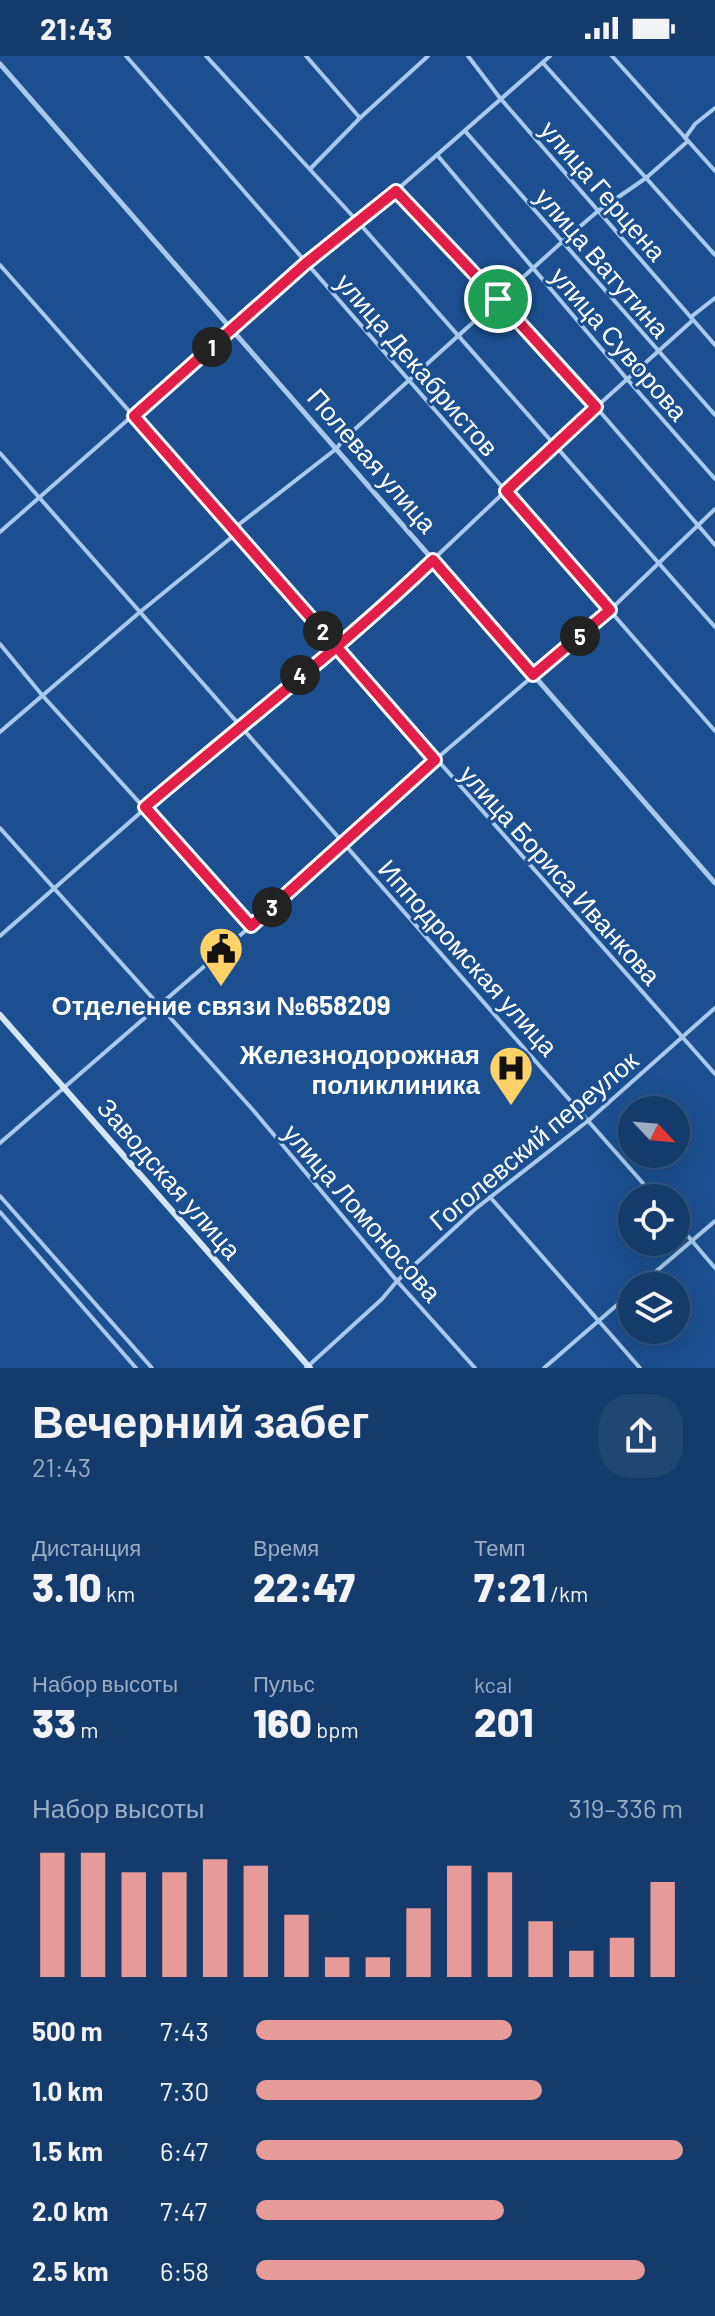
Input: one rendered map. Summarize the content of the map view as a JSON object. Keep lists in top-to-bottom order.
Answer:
{
  "streets": {
    "main road": ["Заводская улица"],
    "street": [
      "улица Герцена",
      "улица Ватутина",
      "улица Суворова",
      "улица Декабристов",
      "Полевая улица",
      "улица Бориса Иванкова",
      "Ипподромская улица",
      "Гоголевский переулок",
      "улица Ломоносова"
    ]
  },
  "crossings": [
    ["улица Бориса Иванкова", "Гоголевский переулок"],
    ["Ипподромская улица", "Гоголевский переулок"],
    ["Гоголевский переулок", "Заводская улица"],
    ["Гоголевский переулок", "улица Ломоносова"]
  ],
  "places": {
    "public building": ["Отделение связи №658209"],
    "hospital": ["Железнодорожная поликлиника"]
  },
  "north": "bottom right",
  "page": {
    "status": "21:43",
    "pins": [
      "1",
      "2",
      "5",
      "4",
      "3"
    ],
    "heading": ["Вечерний забег", "21:43"],
    "stats": [
      ["Дистанция", "3.10 km"],
      ["Время", "22:47"],
      ["Темп", "7:21 /km"],
      ["Набор высоты", "33 m"],
      ["Пульс", "160 bpm"],
      ["kcal", "201"]
    ],
    "chart": ["Набор высоты", "319–336 m"],
    "list": [
      {
        "name": "500 m",
        "note": "7:43"
      },
      {
        "name": "1.0 km",
        "note": "7:30"
      },
      {
        "name": "1.5 km",
        "note": "6:47"
      },
      {
        "name": "2.0 km",
        "note": "7:47"
      },
      {
        "name": "2.5 km",
        "note": "6:58"
      }
    ]
  }
}
